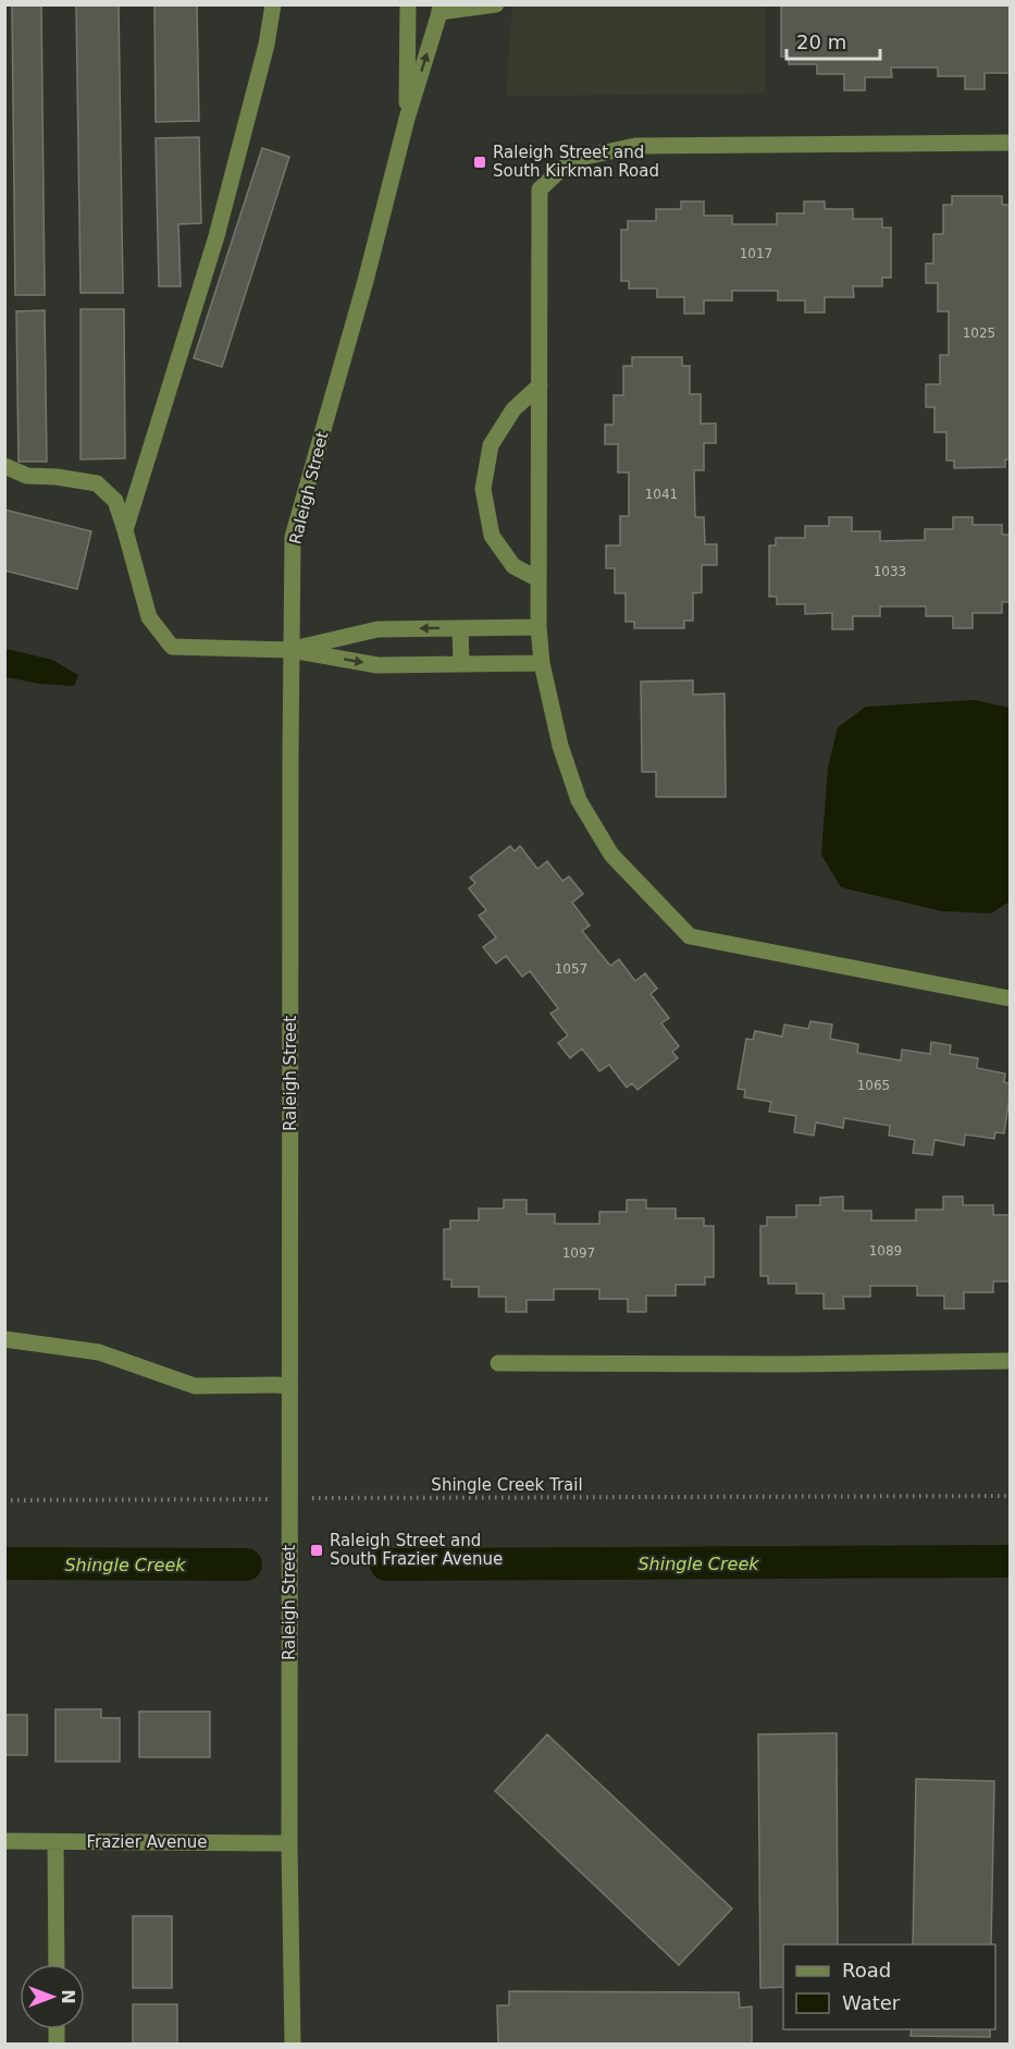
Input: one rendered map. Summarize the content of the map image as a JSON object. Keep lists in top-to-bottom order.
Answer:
{
  "streets": {
    "street": ["Raleigh Street", "Frazier Avenue"],
    "path": ["Shingle Creek Trail"]
  },
  "crossings": [
    ["Raleigh Street", "Frazier Avenue"]
  ],
  "water": ["Shingle Creek"],
  "places": {
    "transit": ["Raleigh Street and South Kirkman Road", "Raleigh Street and South Frazier Avenue"]
  },
  "house_numbers": [
    "1017",
    "1025",
    "1041",
    "1033",
    "1057",
    "1065",
    "1089",
    "1097"
  ],
  "legend": ["Road", "Water"],
  "scale_bar": "20 m",
  "north": "right"
}
